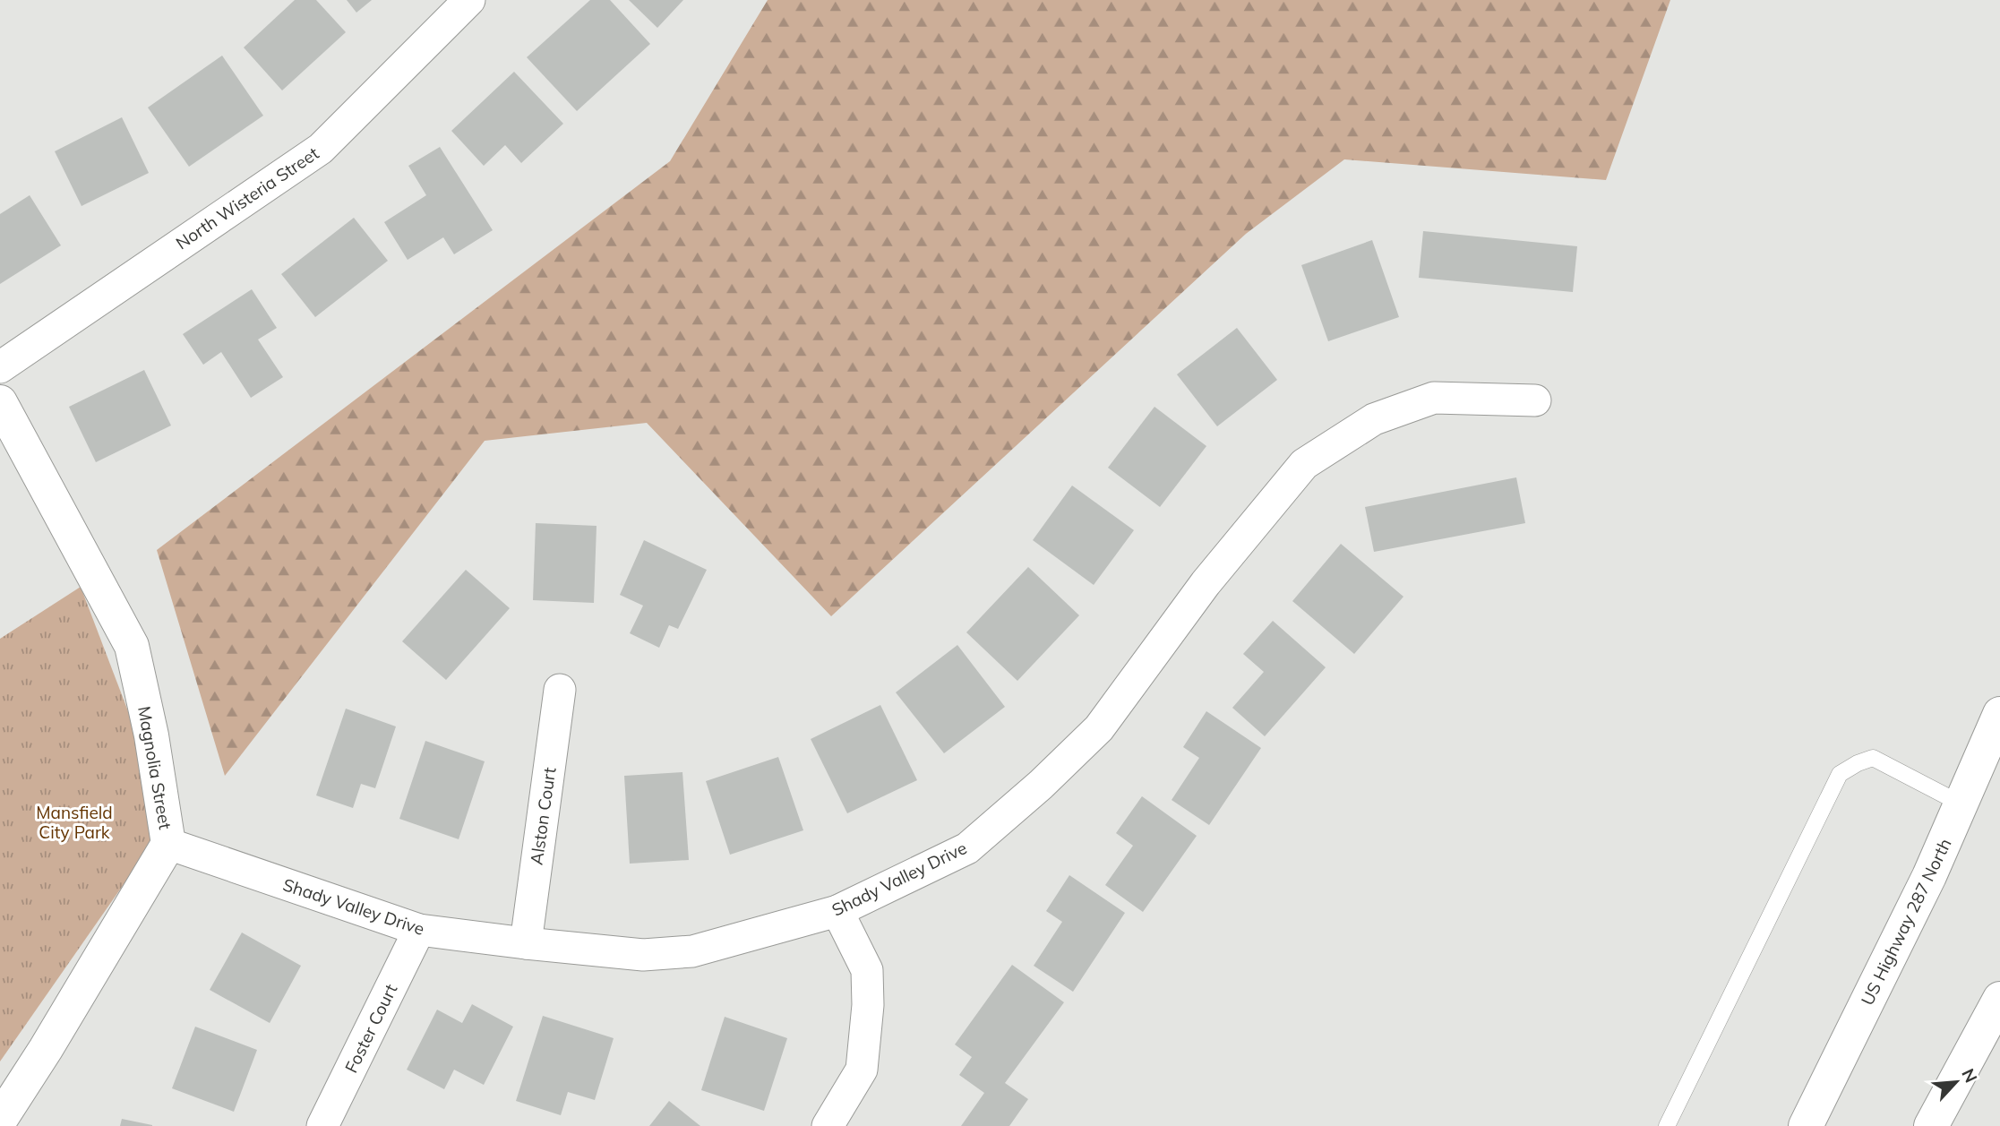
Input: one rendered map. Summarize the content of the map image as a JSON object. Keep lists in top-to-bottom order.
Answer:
{
  "streets": {
    "main road": ["Magnolia Street", "US Highway 287 North"],
    "street": [
      "North Wisteria Street",
      "Alston Court",
      "Shady Valley Drive",
      "Foster Court"
    ]
  },
  "crossings": [
    ["Magnolia Street", "Shady Valley Drive"],
    ["Alston Court", "Shady Valley Drive"],
    ["Shady Valley Drive", "Foster Court"]
  ],
  "parks": ["Mansfield City Park"],
  "north": "top right"
}
